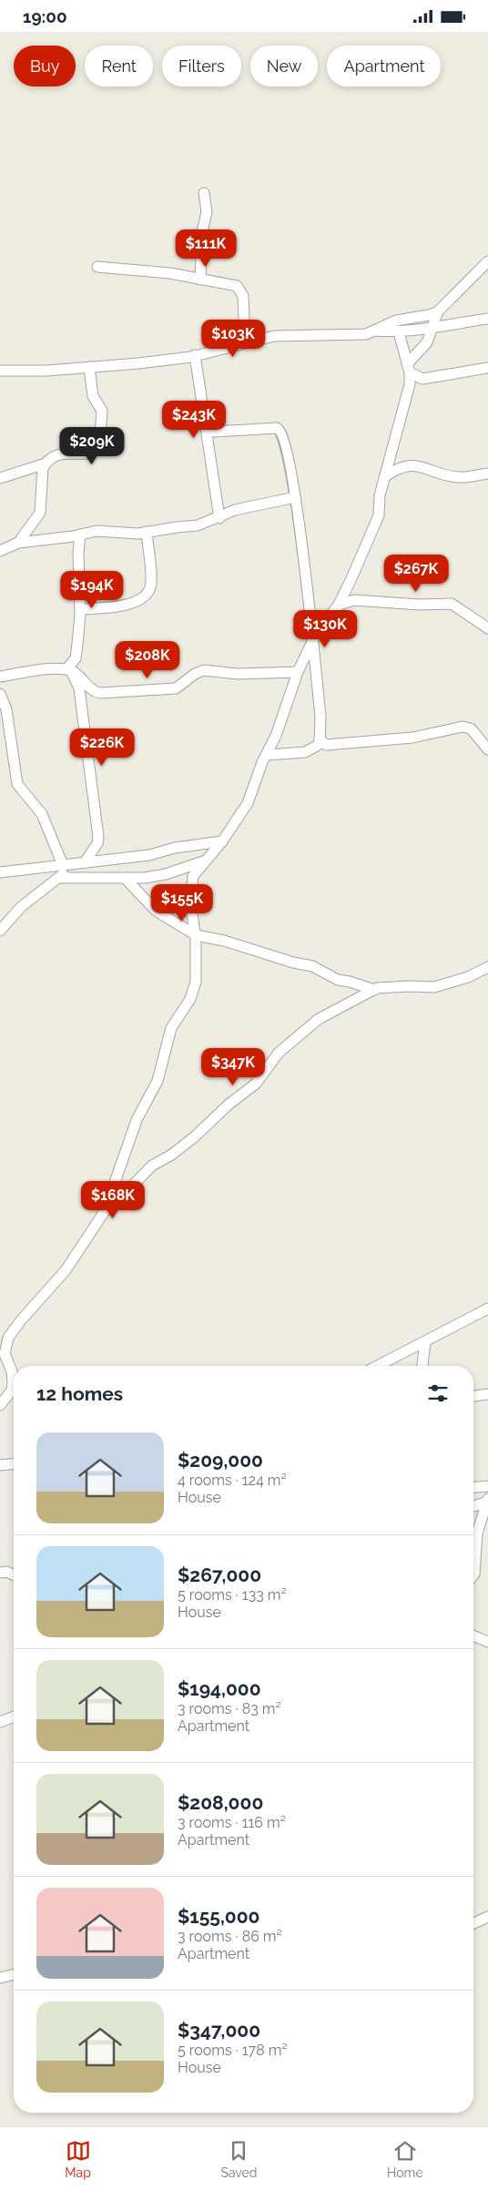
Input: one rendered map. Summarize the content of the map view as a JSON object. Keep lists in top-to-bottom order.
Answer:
{
  "page": {
    "status": "19:00",
    "chip": [
      "Buy",
      "Rent",
      "Filters",
      "New",
      "Apartment"
    ],
    "price": [
      "$111K",
      "$103K",
      "$243K",
      "$209K",
      "$267K",
      "$194K",
      "$130K",
      "$208K",
      "$226K",
      "$155K",
      "$347K",
      "$168K"
    ],
    "heading": "12 homes",
    "list": [
      {
        "name": "$209,000",
        "note": "4 rooms · 124 m² · House"
      },
      {
        "name": "$267,000",
        "note": "5 rooms · 133 m² · House"
      },
      {
        "name": "$194,000",
        "note": "3 rooms · 83 m² · Apartment"
      },
      {
        "name": "$208,000",
        "note": "3 rooms · 116 m² · Apartment"
      },
      {
        "name": "$155,000",
        "note": "3 rooms · 86 m² · Apartment"
      },
      {
        "name": "$347,000",
        "note": "5 rooms · 178 m² · House"
      }
    ],
    "tabs": ["Map", "Saved", "Home"]
  }
}
